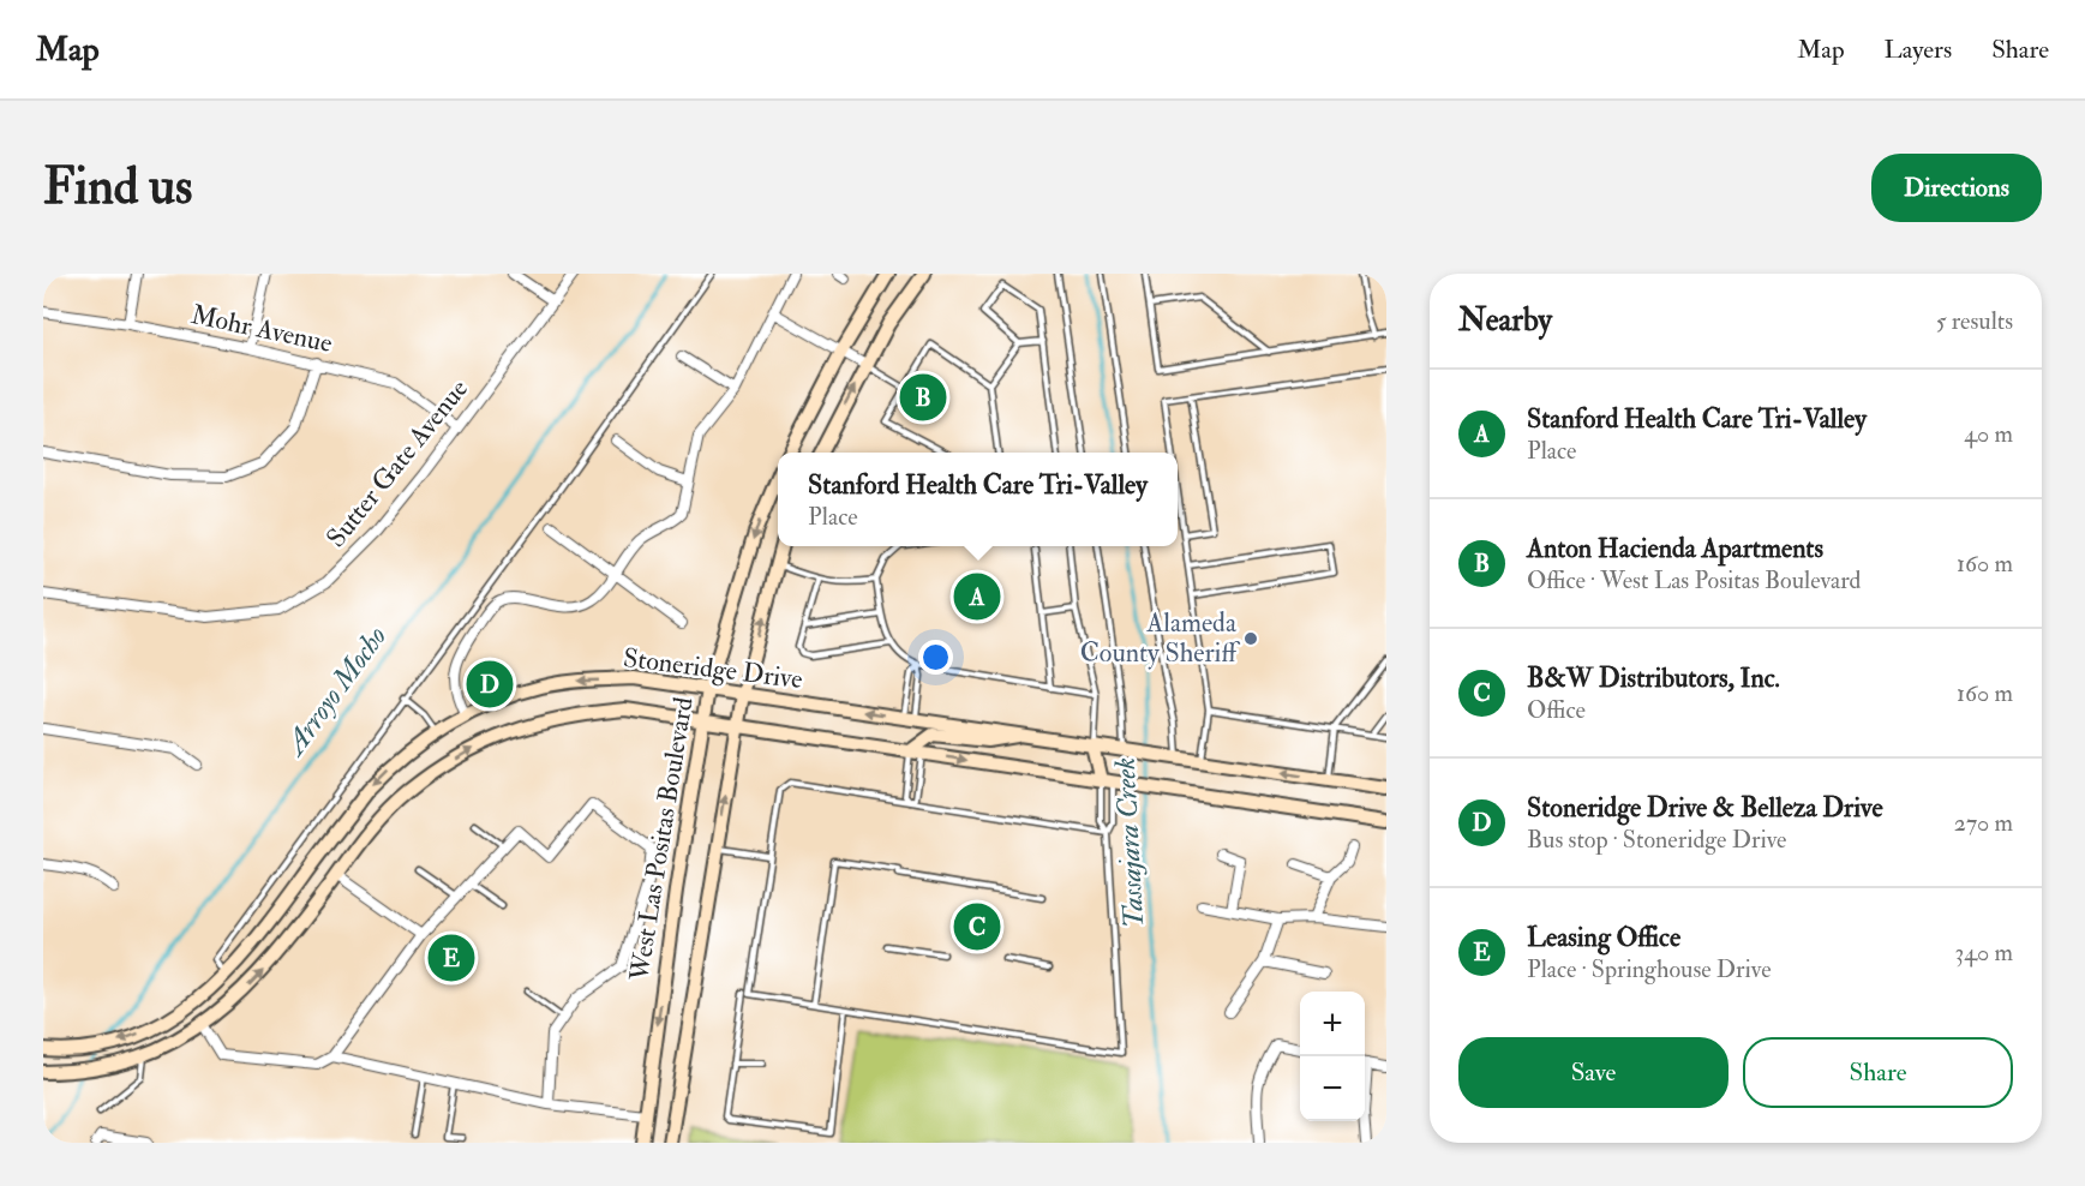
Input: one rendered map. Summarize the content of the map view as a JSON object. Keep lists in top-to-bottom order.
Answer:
{
  "streets": {
    "main road": ["Stoneridge Drive", "West Las Positas Boulevard"],
    "street": ["Mohr Avenue", "Sutter Gate Avenue"]
  },
  "crossings": [
    ["Mohr Avenue", "Sutter Gate Avenue"],
    ["Stoneridge Drive", "West Las Positas Boulevard"]
  ],
  "water": ["Arroyo Mocho", "Tassajara Creek"],
  "places": ["Alameda County Sheriff"],
  "page": {
    "header": "Map",
    "nav": ["Map", "Layers", "Share"],
    "buttons": [
      "Directions",
      ["Save", "Share"]
    ],
    "title": "Find us",
    "heading": ["Nearby", "5 results"],
    "list": [
      {
        "mark": "A",
        "name": "Stanford Health Care Tri-Valley",
        "note": "Place",
        "value": "40 m"
      },
      {
        "mark": "B",
        "name": "Anton Hacienda Apartments",
        "note": "Office · West Las Positas Boulevard",
        "value": "160 m"
      },
      {
        "mark": "C",
        "name": "B&W Distributors, Inc.",
        "note": "Office",
        "value": "160 m"
      },
      {
        "mark": "D",
        "name": "Stoneridge Drive & Belleza Drive",
        "note": "Bus stop · Stoneridge Drive",
        "value": "270 m"
      },
      {
        "mark": "E",
        "name": "Leasing Office",
        "note": "Place · Springhouse Drive",
        "value": "340 m"
      }
    ],
    "pins": [
      "B",
      "A",
      "D",
      "C",
      "E"
    ],
    "popup": ["Stanford Health Care Tri-Valley", "Place"],
    "map_buttons": ["+", "−"]
  }
}
